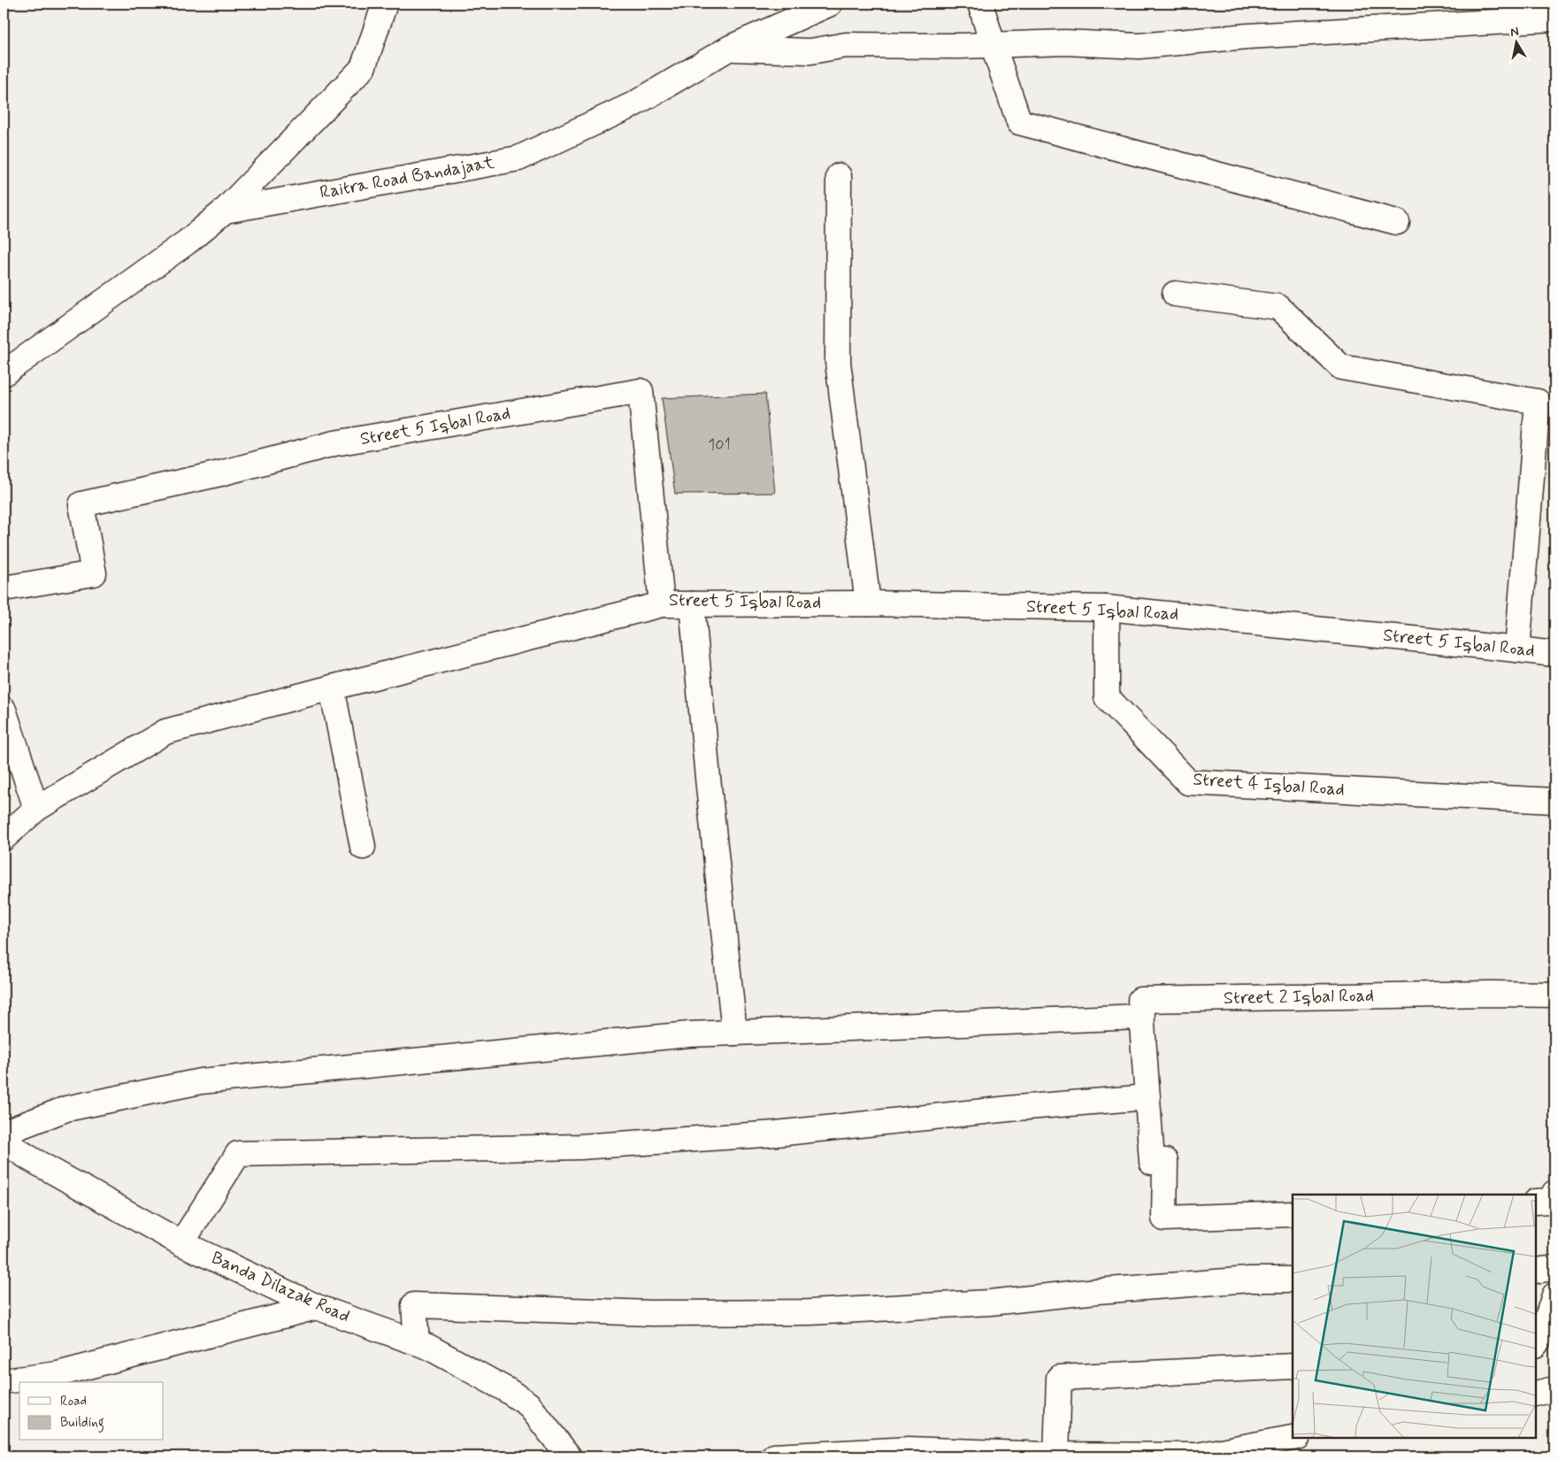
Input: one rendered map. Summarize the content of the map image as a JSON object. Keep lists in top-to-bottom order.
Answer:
{
  "streets": {
    "street": [
      "Raitra Road Bandajaat",
      "Street 5 Iqbal Road",
      "Street 4 Iqbal Road",
      "Street 2 Iqbal Road",
      "Banda Dilazak Road"
    ]
  },
  "crossings": [
    ["Street 5 Iqbal Road", "Street 4 Iqbal Road"]
  ],
  "house_numbers": ["101"],
  "legend": ["Road", "Building"],
  "north": "top"
}
